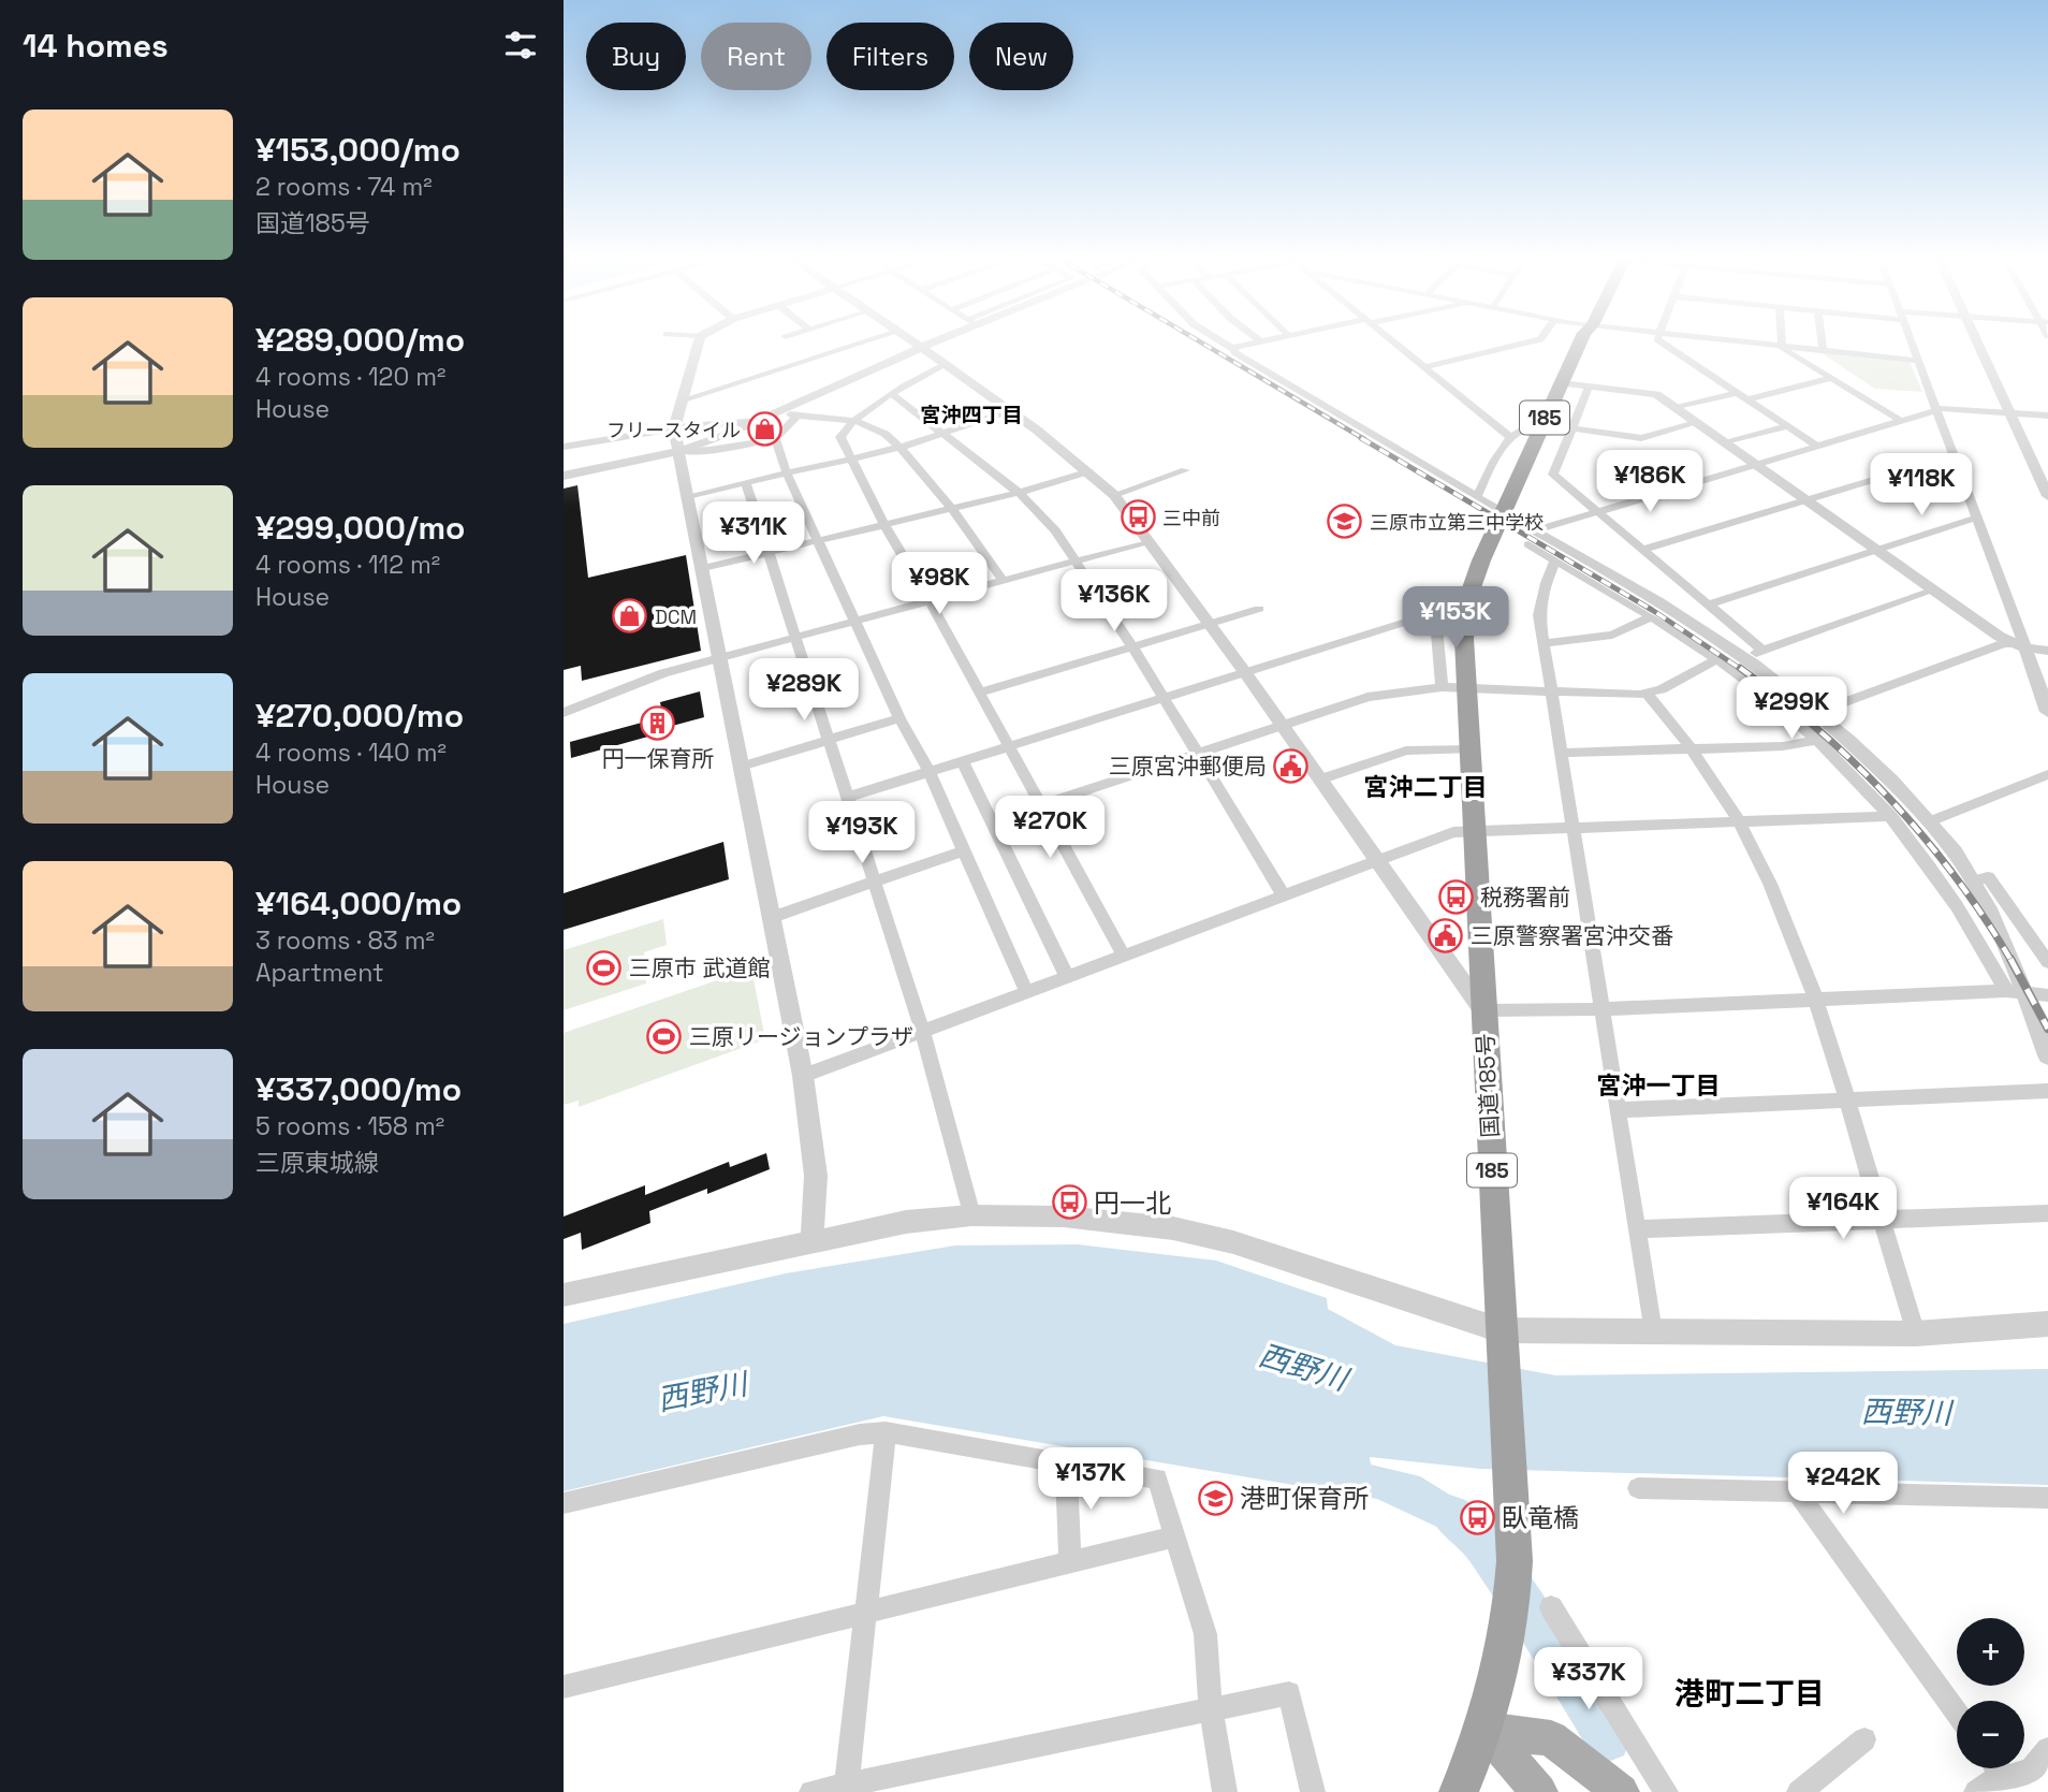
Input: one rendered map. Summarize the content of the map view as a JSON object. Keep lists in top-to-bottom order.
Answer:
{
  "streets": {
    "highway": ["185", "国道185号"]
  },
  "districts": [
    "宮沖四丁目",
    "宮沖二丁目",
    "宮沖一丁目",
    "港町二丁目"
  ],
  "water": ["西野川"],
  "places": {
    "shop": ["フリースタイル", "DCM"],
    "bus stop": [
      "三中前",
      "税務署前",
      "円一北",
      "臥竜橋"
    ],
    "school or university": ["三原市立第三中学校", "港町保育所"],
    "building": ["円一保育所"],
    "public building": ["三原宮沖郵便局", "三原警察署宮沖交番"],
    "sports": ["三原市 武道館", "三原リージョンプラザ"]
  },
  "page": {
    "heading": "14 homes",
    "chip": [
      "Buy",
      "Rent",
      "Filters",
      "New"
    ],
    "list": [
      {
        "name": "¥153,000/mo",
        "note": "2 rooms · 74 m² · 国道185号"
      },
      {
        "name": "¥289,000/mo",
        "note": "4 rooms · 120 m² · House"
      },
      {
        "name": "¥299,000/mo",
        "note": "4 rooms · 112 m² · House"
      },
      {
        "name": "¥270,000/mo",
        "note": "4 rooms · 140 m² · House"
      },
      {
        "name": "¥164,000/mo",
        "note": "3 rooms · 83 m² · Apartment"
      },
      {
        "name": "¥337,000/mo",
        "note": "5 rooms · 158 m² · 三原東城線"
      }
    ],
    "price": [
      "¥186K",
      "¥118K",
      "¥311K",
      "¥98K",
      "¥136K",
      "¥153K",
      "¥289K",
      "¥299K",
      "¥270K",
      "¥193K",
      "¥164K",
      "¥137K",
      "¥242K",
      "¥337K"
    ],
    "map_buttons": ["+", "−"]
  }
}
